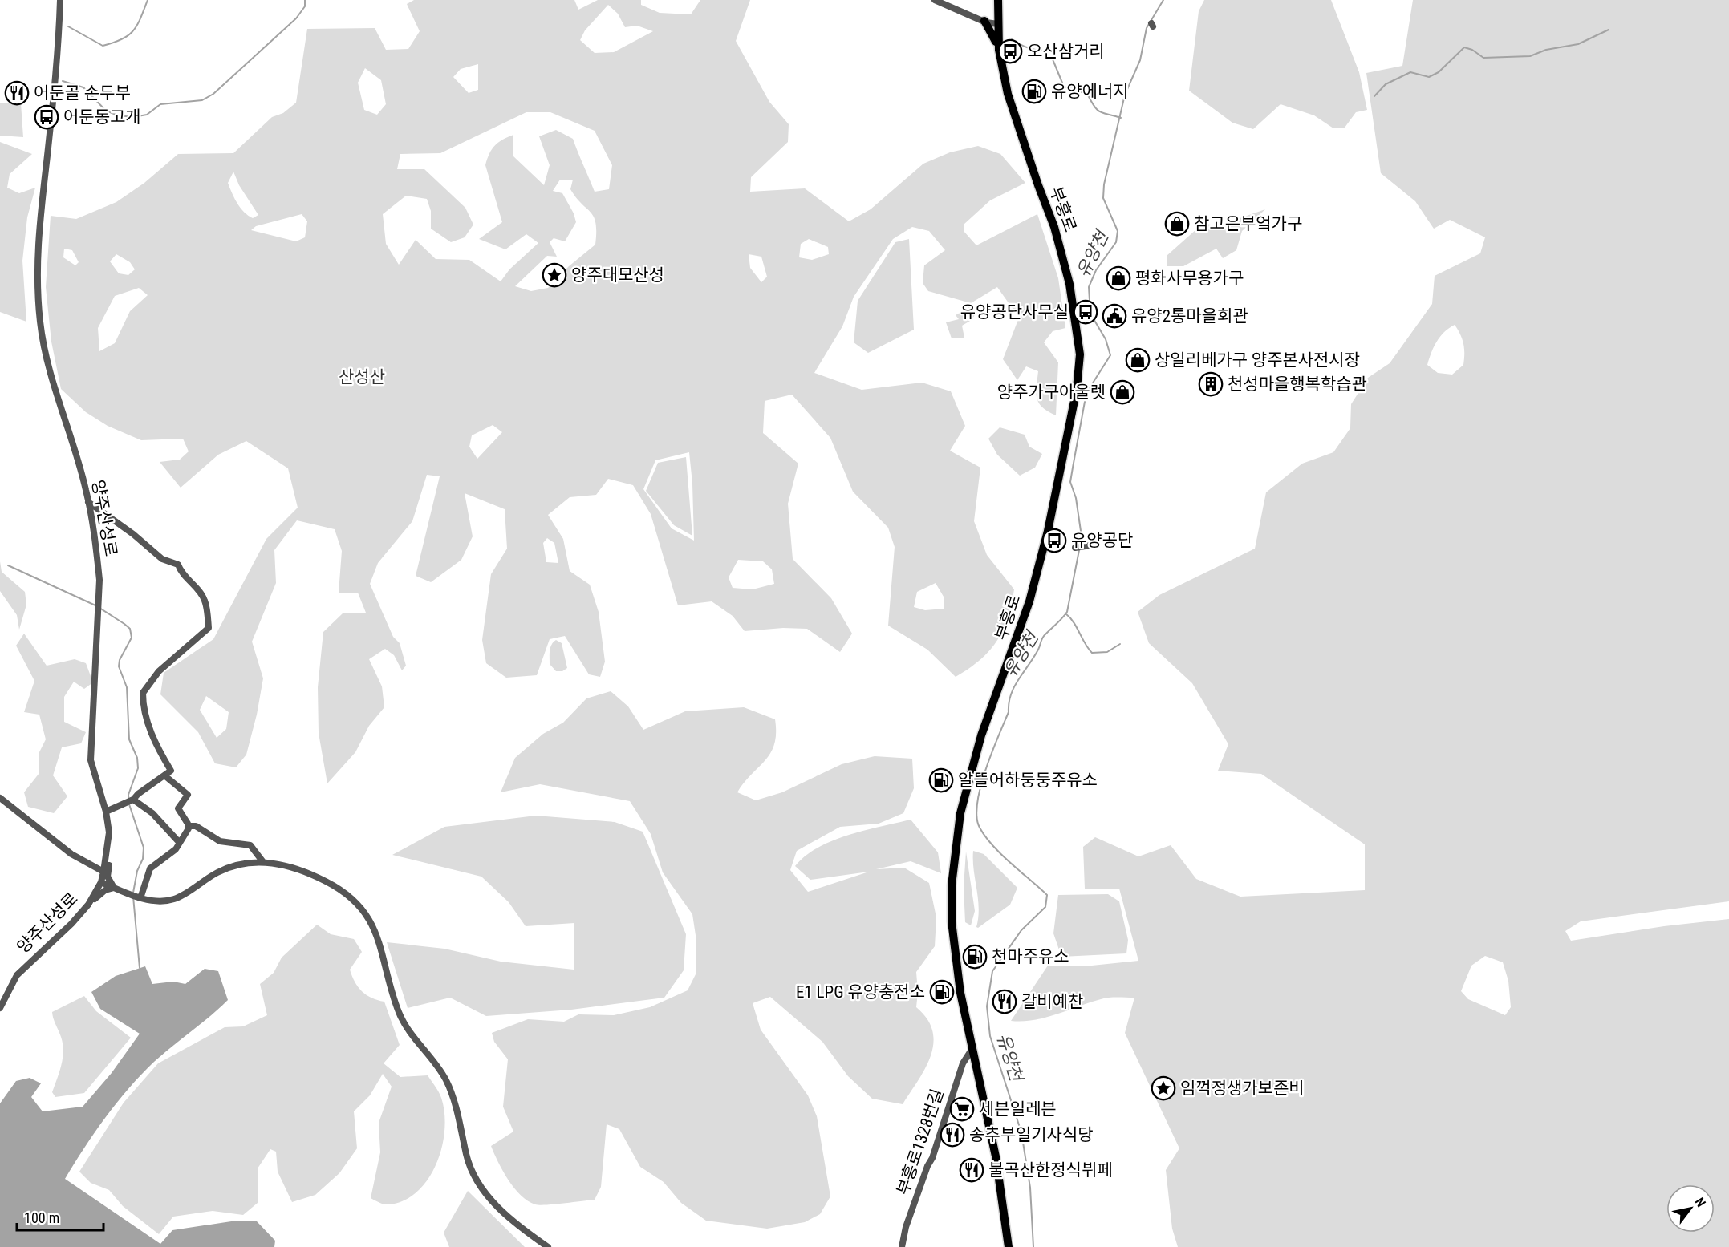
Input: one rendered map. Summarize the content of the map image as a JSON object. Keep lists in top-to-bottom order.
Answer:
{
  "streets": {
    "main road": ["부흥로"],
    "street": ["양주산성로", "부흥로1328번길"]
  },
  "crossings": [
    ["부흥로", "부흥로1328번길"]
  ],
  "water": ["유양천"],
  "parks": ["산성산"],
  "places": {
    "bus stop": [
      "오산삼거리",
      "어둔동고개",
      "유양공단사무실",
      "유양공단"
    ],
    "fuel station": [
      "유양에너지",
      "알뜰어하둥둥주유소",
      "천마주유소",
      "E1 LPG 유양충전소"
    ],
    "restaurant": [
      "어둔골 손두부",
      "갈비예찬",
      "송추부일기사식당",
      "불곡산한정식뷔페"
    ],
    "shop": [
      "참고은부엌가구",
      "평화사무용가구",
      "상일리베가구 양주본사전시장",
      "양주가구아울렛"
    ],
    "place": ["양주대모산성", "임꺽정생가보존비"],
    "public building": ["유양2통마을회관"],
    "building": ["천성마을행복학습관"],
    "supermarket": ["세븐일레븐"]
  },
  "scale_bar": "100 m",
  "north": "top right"
}
